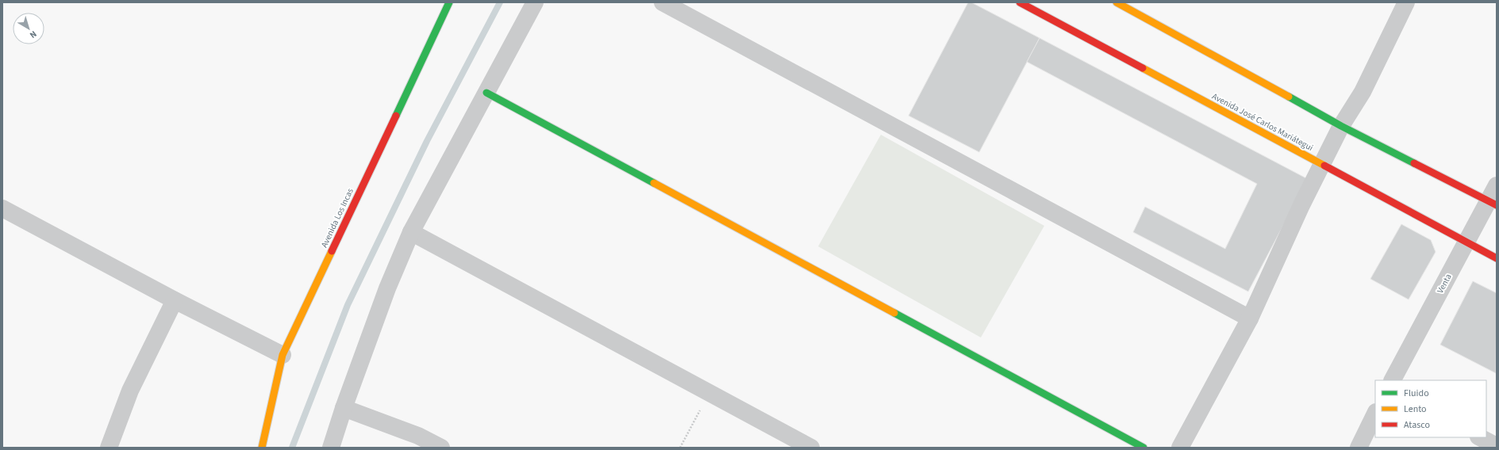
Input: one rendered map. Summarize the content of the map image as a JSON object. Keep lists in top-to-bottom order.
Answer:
{
  "streets": {
    "street": ["Avenida José Carlos Mariátegui", "Avenida Los Incas", "Venta"]
  },
  "crossings": [
    ["Avenida José Carlos Mariátegui", "Venta"]
  ],
  "legend": ["Fluido", "Lento", "Atasco"],
  "north": "bottom right"
}
